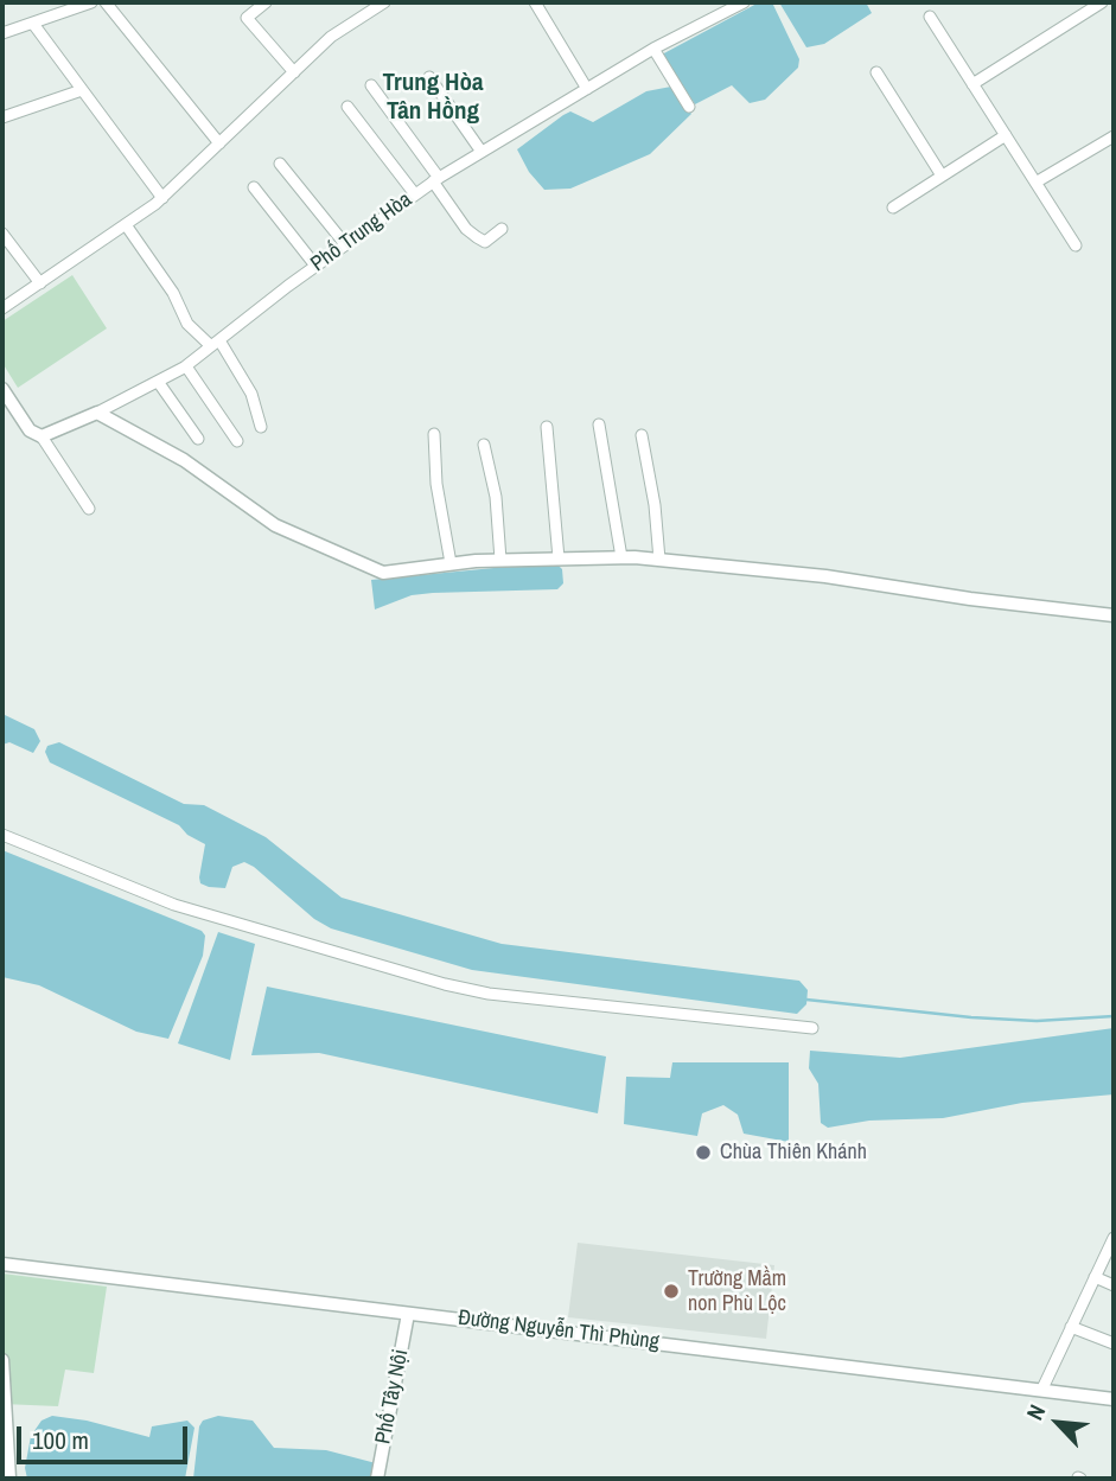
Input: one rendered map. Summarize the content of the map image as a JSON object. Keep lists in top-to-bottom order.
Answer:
{
  "streets": {
    "street": ["Phố Trung Hòa", "Đường Nguyễn Thì Phùng", "Phố Tây Nội"]
  },
  "crossings": [
    ["Đường Nguyễn Thì Phùng", "Phố Tây Nội"]
  ],
  "districts": ["Trung Hòa Tân Hồng"],
  "places": ["Chùa Thiên Khánh", "Trường Mầm non Phù Lộc"],
  "scale_bar": "100 m",
  "north": "top left"
}
